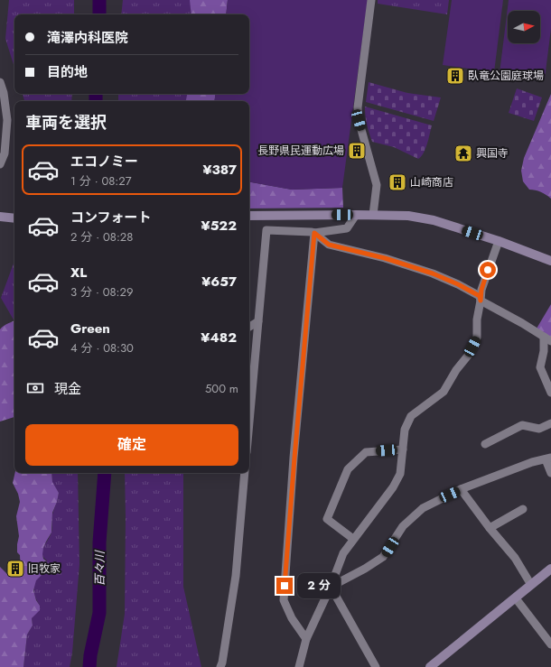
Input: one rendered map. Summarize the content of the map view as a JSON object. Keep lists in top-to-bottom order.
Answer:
{
  "water": ["百々川"],
  "places": {
    "building": [
      "臥竜公園庭球場",
      "長野県民運動広場",
      "山崎商店",
      "旧牧家"
    ],
    "temple": ["興国寺"]
  },
  "north": "right",
  "page": {
    "banner": ["滝澤内科医院", "目的地"],
    "heading": "車両を選択",
    "list": [
      {
        "name": "エコノミー",
        "note": "1 分 · 08:27",
        "value": "¥387"
      },
      {
        "name": "コンフォート",
        "note": "2 分 · 08:28",
        "value": "¥522"
      },
      {
        "name": "XL",
        "note": "3 分 · 08:29",
        "value": "¥657"
      },
      {
        "name": "Green",
        "note": "4 分 · 08:30",
        "value": "¥482"
      }
    ],
    "pay": ["現金", "500 m"],
    "buttons": "確定",
    "bubble": "2 分"
  }
}
